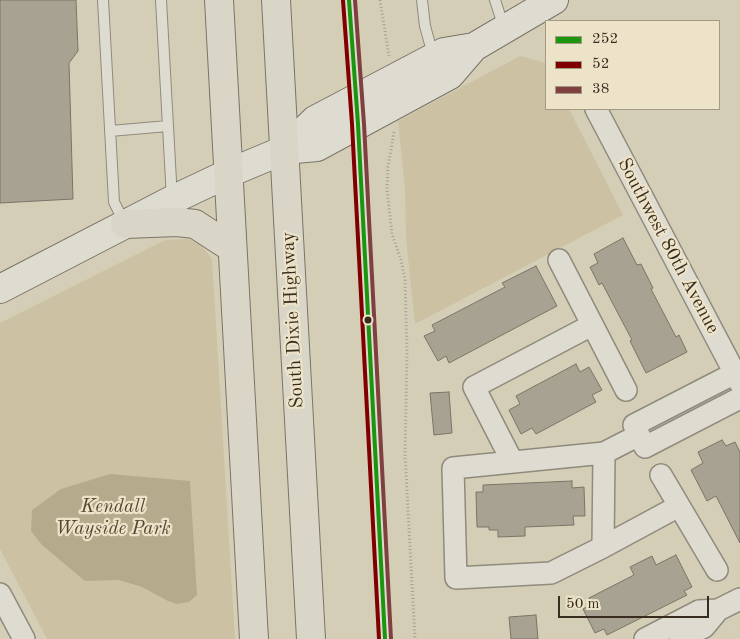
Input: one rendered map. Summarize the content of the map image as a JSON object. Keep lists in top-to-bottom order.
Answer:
{
  "streets": {
    "highway": ["South Dixie Highway"],
    "street": ["Southwest 80th Avenue"]
  },
  "parks": ["Kendall Wayside Park"],
  "lines": ["transit line 252", "transit line 52", "transit line 38"],
  "legend": ["252", "52", "38"],
  "scale_bar": "50 m"
}
